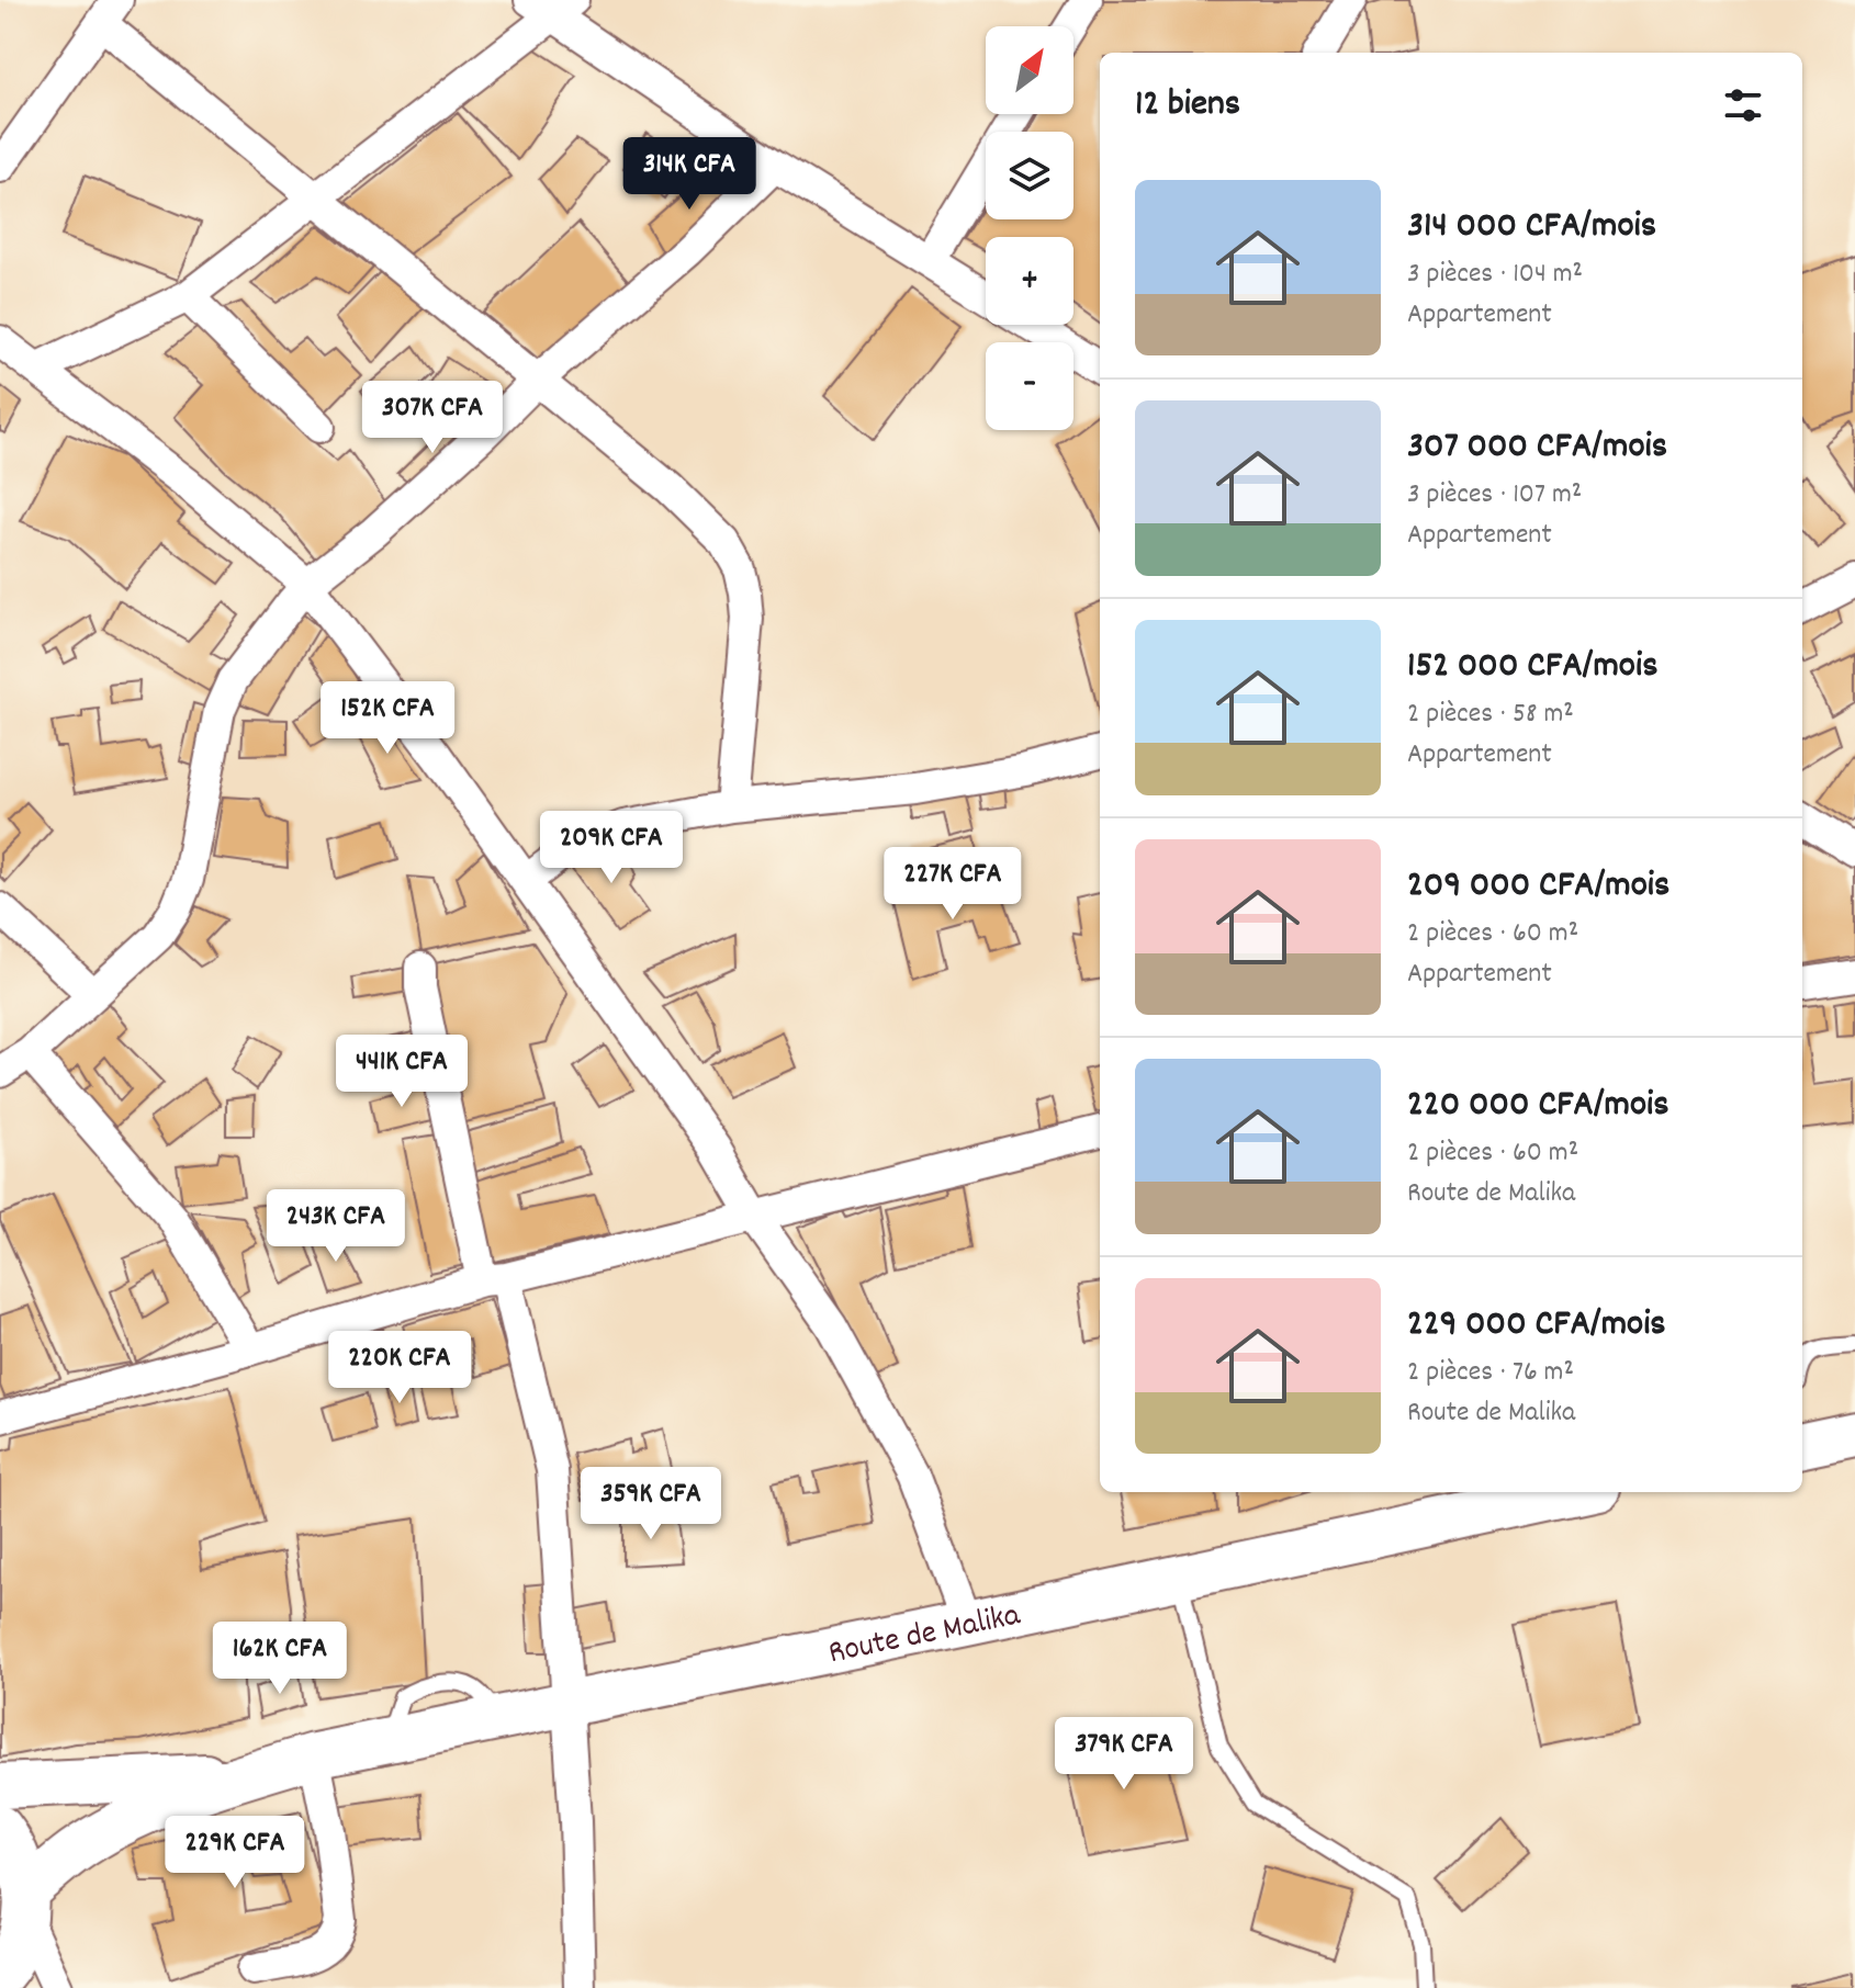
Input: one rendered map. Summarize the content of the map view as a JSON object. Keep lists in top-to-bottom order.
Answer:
{
  "streets": {
    "main road": ["Route de Malika"]
  },
  "north": "top right",
  "page": {
    "map_buttons": ["+", "−"],
    "heading": "12 biens",
    "price": [
      "314K CFA",
      "307K CFA",
      "152K CFA",
      "209K CFA",
      "227K CFA",
      "441K CFA",
      "243K CFA",
      "220K CFA",
      "359K CFA",
      "162K CFA",
      "379K CFA",
      "229K CFA"
    ],
    "list": [
      {
        "name": "314 000 CFA/mois",
        "note": "3 pièces · 104 m² · Appartement"
      },
      {
        "name": "307 000 CFA/mois",
        "note": "3 pièces · 107 m² · Appartement"
      },
      {
        "name": "152 000 CFA/mois",
        "note": "2 pièces · 58 m² · Appartement"
      },
      {
        "name": "209 000 CFA/mois",
        "note": "2 pièces · 60 m² · Appartement"
      },
      {
        "name": "220 000 CFA/mois",
        "note": "2 pièces · 60 m² · Route de Malika"
      },
      {
        "name": "229 000 CFA/mois",
        "note": "2 pièces · 76 m² · Route de Malika"
      }
    ]
  }
}
